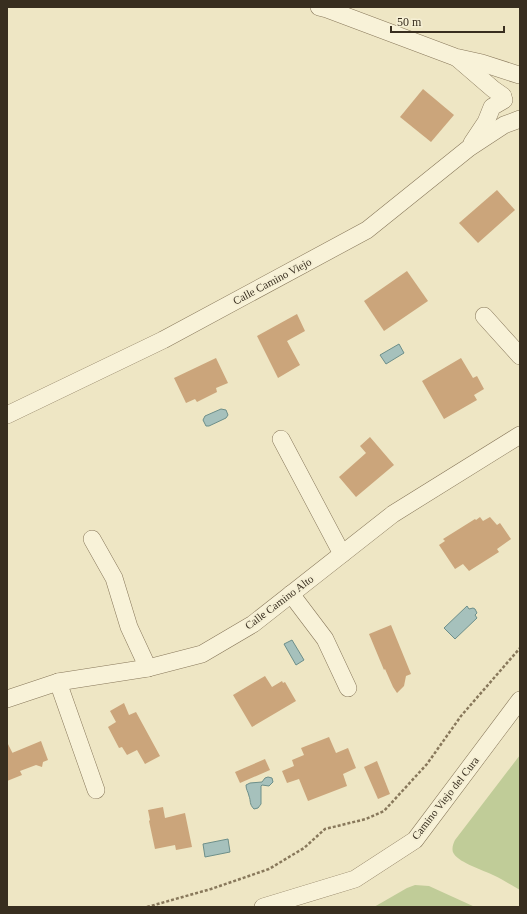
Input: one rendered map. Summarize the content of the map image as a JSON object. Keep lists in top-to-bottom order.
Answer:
{
  "streets": {
    "street": ["Calle Camino Viejo", "Calle Camino Alto", "Camino Viejo del Cura"]
  },
  "scale_bar": "50 m"
}
